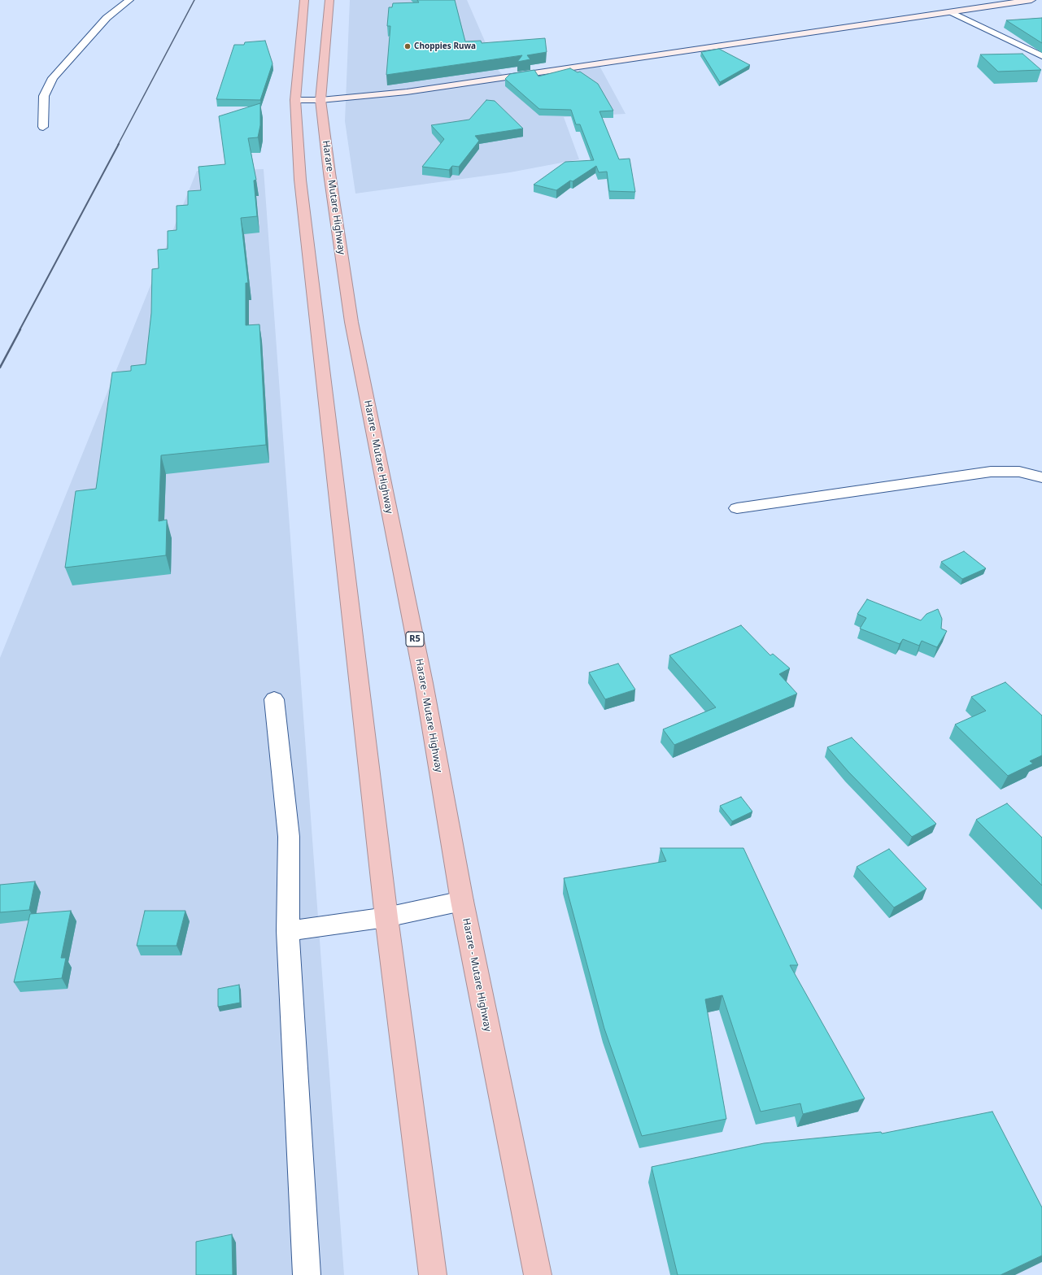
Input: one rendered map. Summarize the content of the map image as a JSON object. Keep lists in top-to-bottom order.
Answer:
{
  "streets": {
    "highway": ["Harare - Mutare Highway", "R5"]
  },
  "places": ["Choppies Ruwa"]
}
